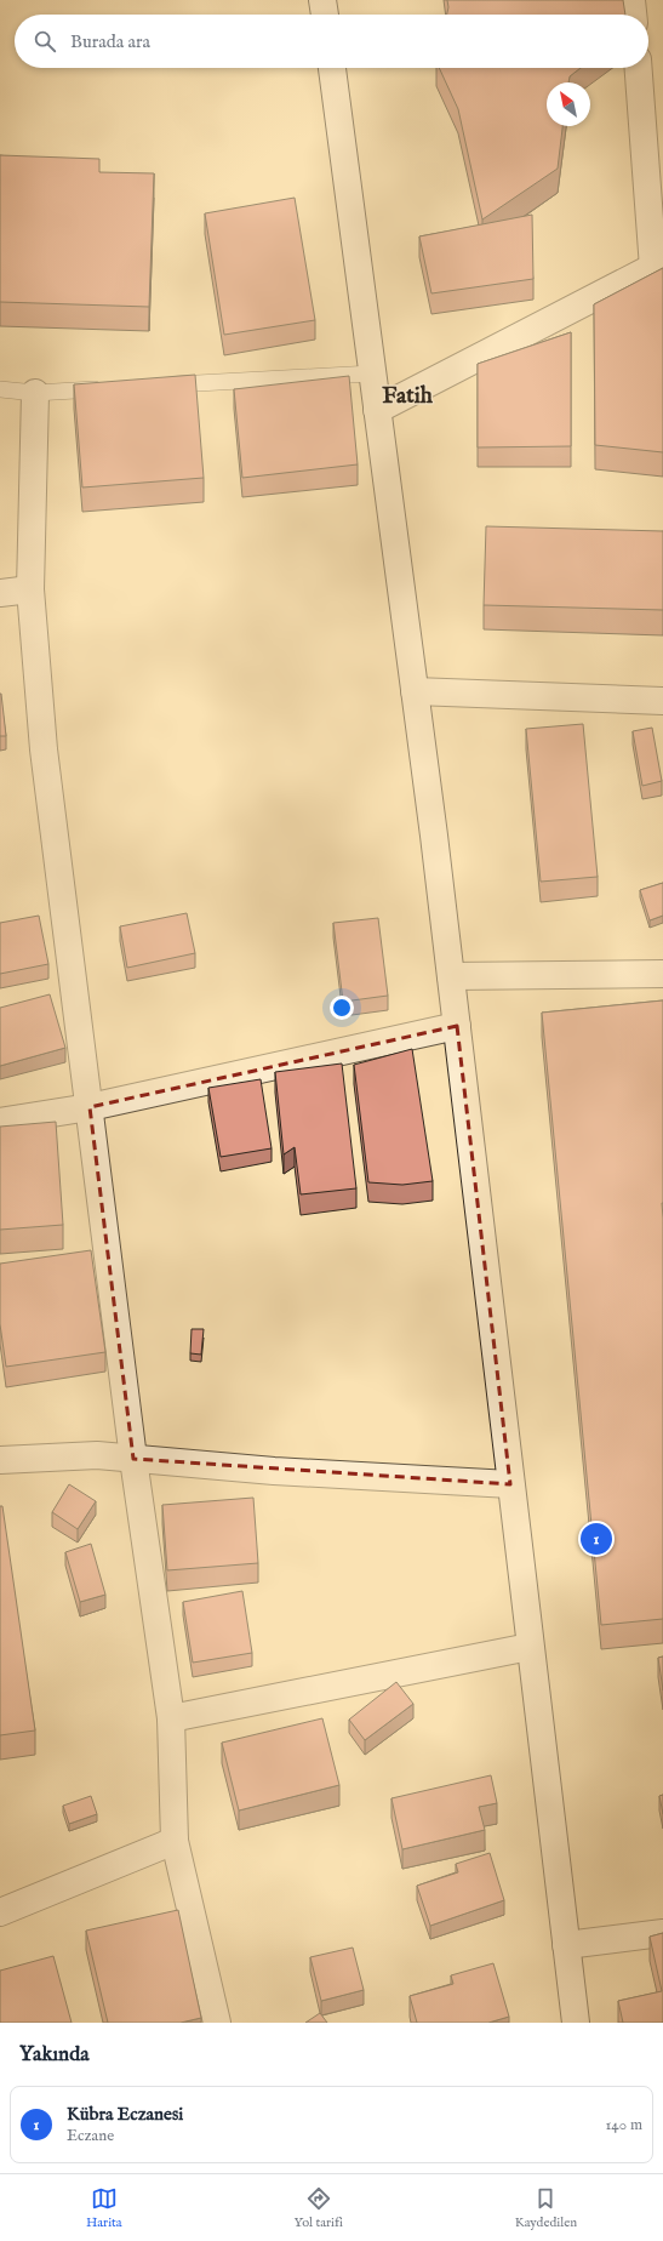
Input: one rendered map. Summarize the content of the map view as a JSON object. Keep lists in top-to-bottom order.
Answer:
{
  "districts": ["Fatih"],
  "north": "top left",
  "page": {
    "search": "Burada ara",
    "pins": "1",
    "heading": "Yakında",
    "list": [
      {
        "mark": "1",
        "name": "Kübra Eczanesi",
        "note": "Eczane",
        "value": "140 m"
      }
    ],
    "nav": ["Harita", "Yol tarifi", "Kaydedilen"]
  }
}
